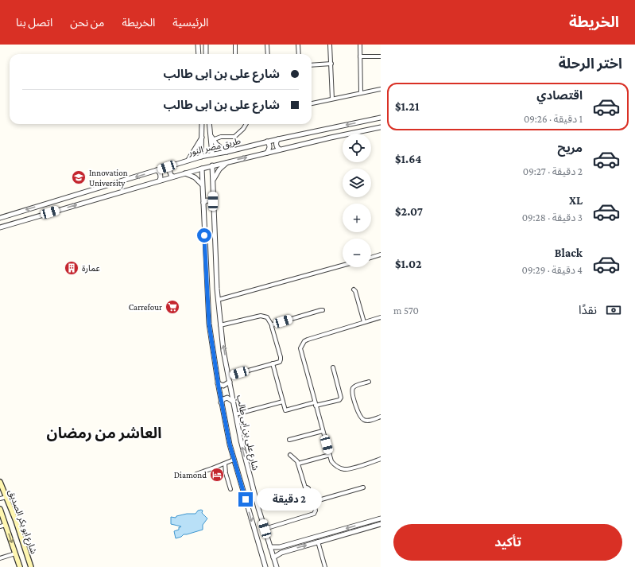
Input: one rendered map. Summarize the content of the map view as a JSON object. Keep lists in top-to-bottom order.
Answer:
{
  "streets": {
    "main road": ["شارع ابو بكر الصديق"],
    "street": ["طريق مصر النور", "شارع على بن ابى طالب"]
  },
  "crossings": [
    ["طريق مصر النور", "شارع على بن ابى طالب"]
  ],
  "districts": ["العاشر من رمضان"],
  "places": {
    "school or university": ["Innovation University"],
    "building": ["عمارة"],
    "supermarket": ["Carrefour"],
    "hotel": ["Diamond"]
  },
  "page": {
    "header": "الخريطة",
    "nav": [
      "الرئيسية",
      "الخريطة",
      "من نحن",
      "اتصل بنا"
    ],
    "heading": "اختر الرحلة",
    "banner": ["شارع على بن ابى طالب", "شارع على بن ابى طالب"],
    "list": [
      {
        "name": "اقتصادي",
        "note": "1 دقيقة · 09:26",
        "value": "$1.21"
      },
      {
        "name": "مريح",
        "note": "2 دقيقة · 09:27",
        "value": "$1.64"
      },
      {
        "name": "XL",
        "note": "3 دقيقة · 09:28",
        "value": "$2.07"
      },
      {
        "name": "Black",
        "note": "4 دقيقة · 09:29",
        "value": "$1.02"
      }
    ],
    "map_buttons": ["+", "−"],
    "pay": ["نقدًا", "570 m"],
    "bubble": "2 دقيقة",
    "buttons": "تأكيد"
  }
}
